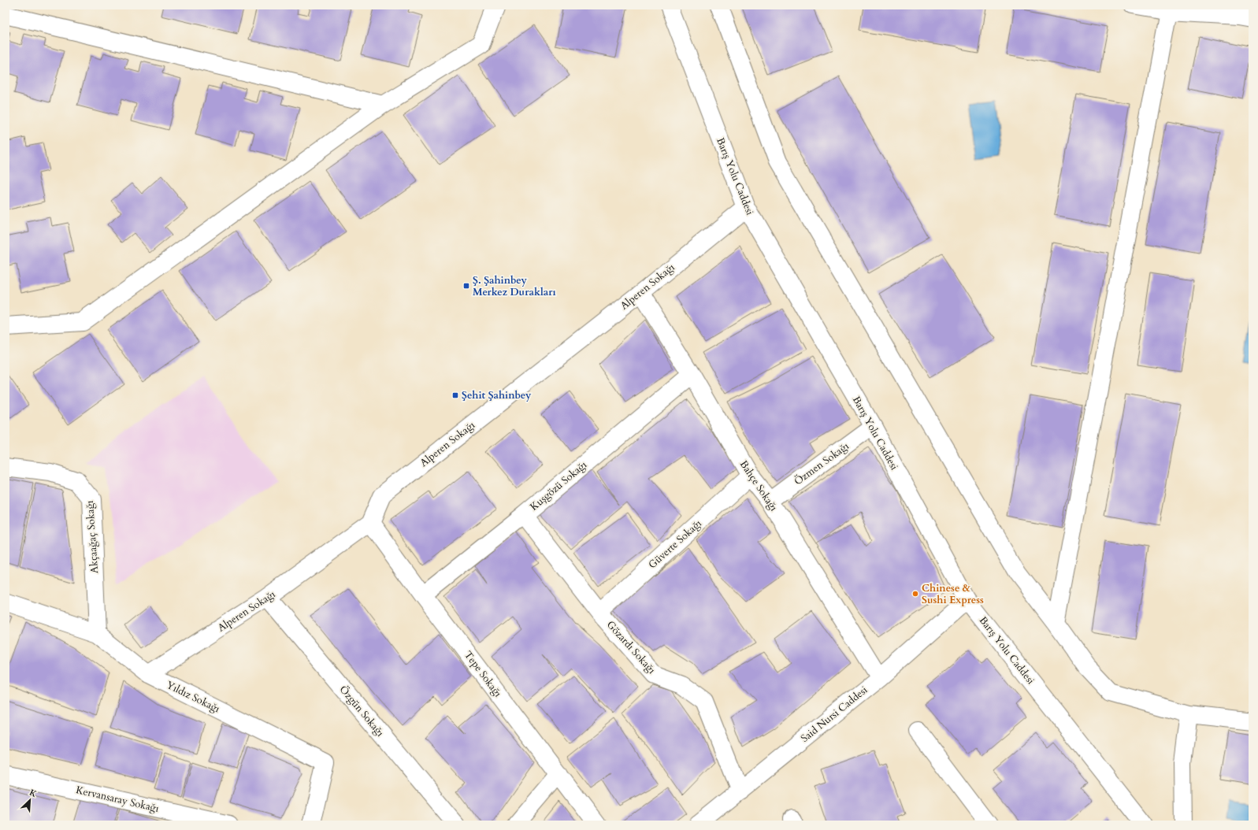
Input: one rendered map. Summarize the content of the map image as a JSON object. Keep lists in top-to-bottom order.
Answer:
{
  "streets": {
    "street": [
      "Barış Yolu Caddesi",
      "Alperen Sokağı",
      "Özmen Sokağı",
      "Kuşgözü Sokağı",
      "Bahçe Sokağı",
      "Akçaağaç Sokağı",
      "Güverte Sokağı",
      "Gözardı Sokağı",
      "Tepe Sokağı",
      "Yıldız Sokağı",
      "Özgün Sokağı",
      "Said Nursi Caddesi",
      "Kervansaray Sokağı"
    ]
  },
  "crossings": [
    ["Barış Yolu Caddesi", "Alperen Sokağı"],
    ["Barış Yolu Caddesi", "Özmen Sokağı"],
    ["Barış Yolu Caddesi", "Said Nursi Caddesi"],
    ["Alperen Sokağı", "Bahçe Sokağı"],
    ["Alperen Sokağı", "Tepe Sokağı"],
    ["Alperen Sokağı", "Yıldız Sokağı"],
    ["Alperen Sokağı", "Özgün Sokağı"],
    ["Özmen Sokağı", "Bahçe Sokağı"],
    ["Kuşgözü Sokağı", "Bahçe Sokağı"],
    ["Kuşgözü Sokağı", "Gözardı Sokağı"],
    ["Kuşgözü Sokağı", "Tepe Sokağı"],
    ["Bahçe Sokağı", "Güverte Sokağı"],
    ["Bahçe Sokağı", "Said Nursi Caddesi"],
    ["Akçaağaç Sokağı", "Yıldız Sokağı"],
    ["Güverte Sokağı", "Gözardı Sokağı"],
    ["Gözardı Sokağı", "Said Nursi Caddesi"]
  ],
  "places": {
    "transit": ["Ş. Şahinbey Merkez Durakları", "Şehit Şahinbey"],
    "other": ["Chinese & Sushi Express"]
  },
  "north": "top right"
}
